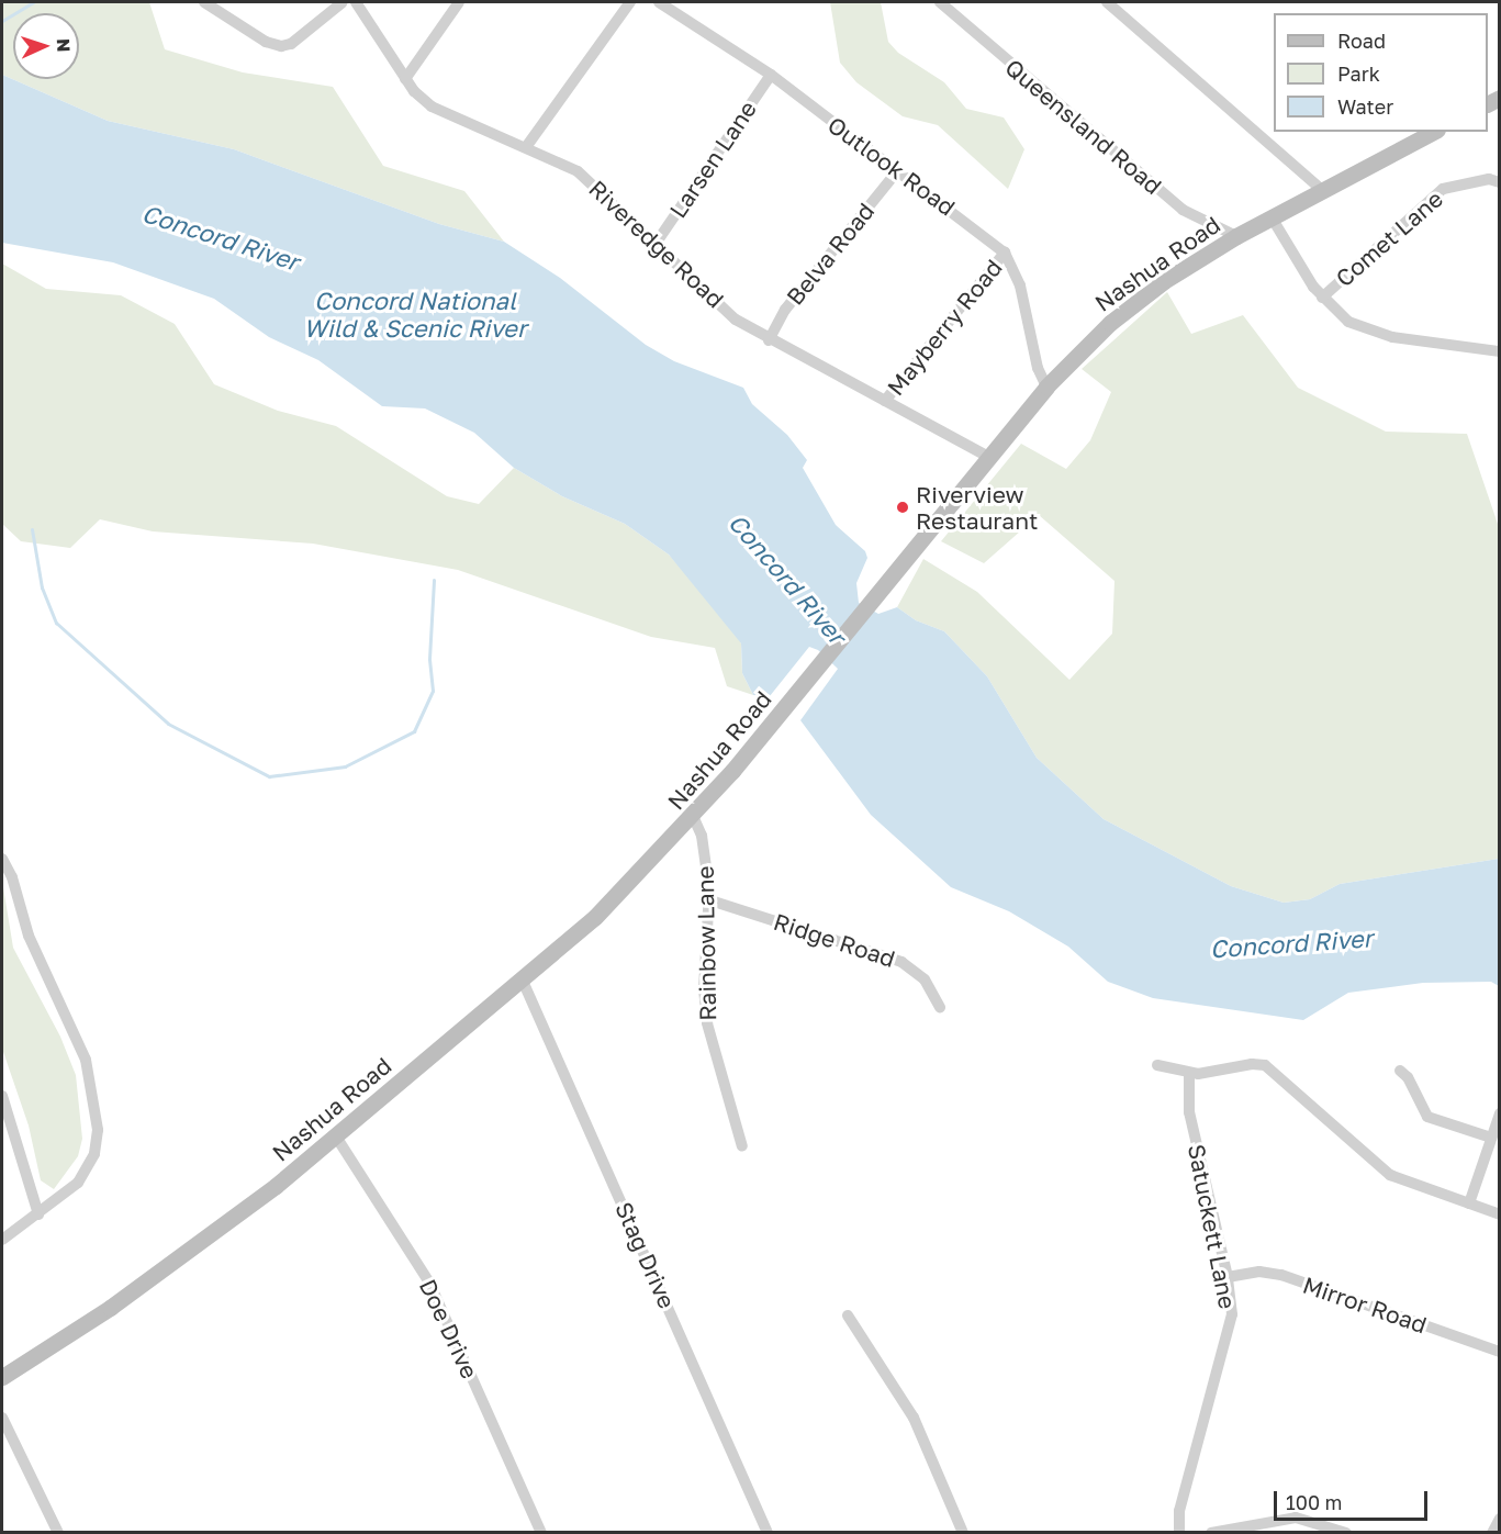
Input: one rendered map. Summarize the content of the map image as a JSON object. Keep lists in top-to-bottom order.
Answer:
{
  "streets": {
    "main road": ["Nashua Road"],
    "street": [
      "Queensland Road",
      "Larsen Lane",
      "Outlook Road",
      "Comet Lane",
      "Riveredge Road",
      "Belva Road",
      "Mayberry Road",
      "Ridge Road",
      "Rainbow Lane",
      "Satuckett Lane",
      "Stag Drive",
      "Mirror Road",
      "Doe Drive"
    ]
  },
  "crossings": [
    ["Queensland Road", "Nashua Road"],
    ["Larsen Lane", "Outlook Road"],
    ["Larsen Lane", "Riveredge Road"],
    ["Outlook Road", "Belva Road"],
    ["Outlook Road", "Nashua Road"],
    ["Outlook Road", "Mayberry Road"],
    ["Riveredge Road", "Belva Road"],
    ["Riveredge Road", "Nashua Road"],
    ["Riveredge Road", "Mayberry Road"],
    ["Nashua Road", "Rainbow Lane"],
    ["Nashua Road", "Stag Drive"],
    ["Nashua Road", "Doe Drive"],
    ["Ridge Road", "Rainbow Lane"],
    ["Satuckett Lane", "Mirror Road"]
  ],
  "water": ["Concord River", "Concord National Wild & Scenic River"],
  "places": ["Riverview Restaurant"],
  "legend": ["Road", "Park", "Water"],
  "scale_bar": "100 m",
  "north": "right"
}
